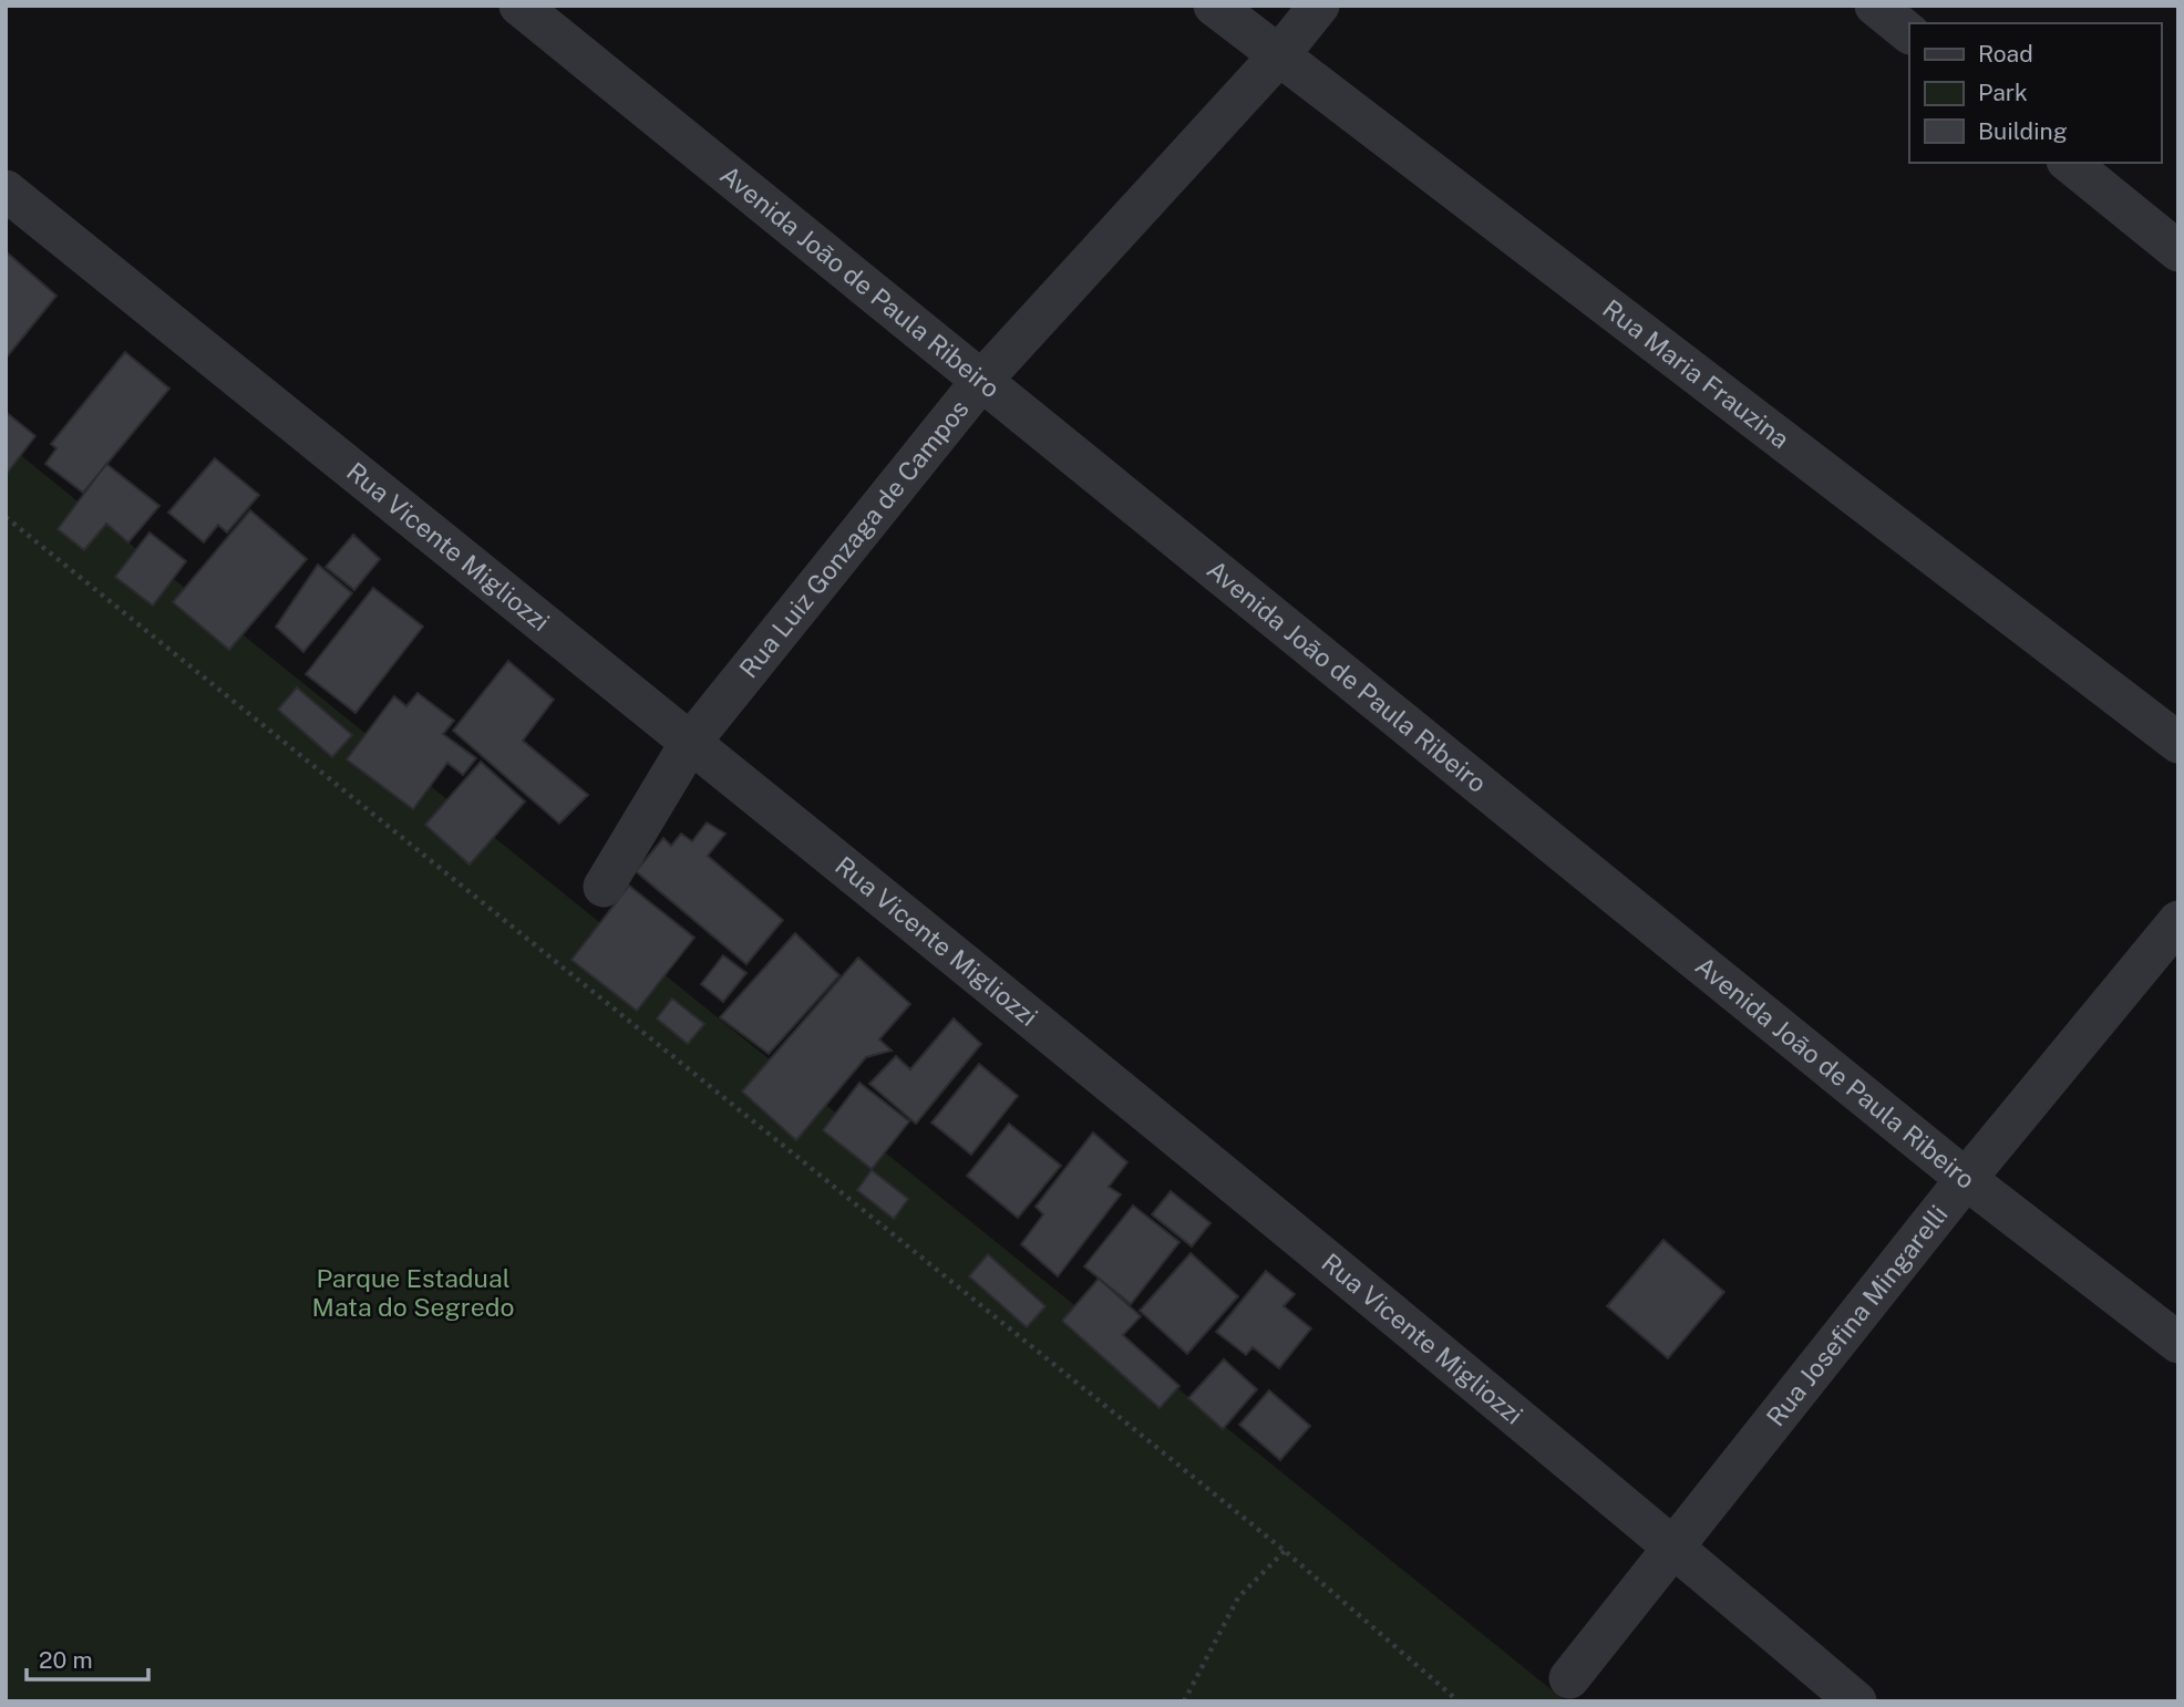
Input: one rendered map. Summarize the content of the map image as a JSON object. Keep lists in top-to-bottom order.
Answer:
{
  "streets": {
    "street": [
      "Avenida João de Paula Ribeiro",
      "Rua Maria Frauzina",
      "Rua Luiz Gonzaga de Campos",
      "Rua Vicente Migliozzi",
      "Rua Josefina Mingarelli"
    ]
  },
  "crossings": [
    ["Avenida João de Paula Ribeiro", "Rua Luiz Gonzaga de Campos"],
    ["Avenida João de Paula Ribeiro", "Rua Josefina Mingarelli"],
    ["Rua Maria Frauzina", "Rua Luiz Gonzaga de Campos"],
    ["Rua Luiz Gonzaga de Campos", "Rua Vicente Migliozzi"],
    ["Rua Vicente Migliozzi", "Rua Josefina Mingarelli"]
  ],
  "parks": ["Parque Estadual Mata do Segredo"],
  "legend": ["Road", "Park", "Building"],
  "scale_bar": "20 m"
}
